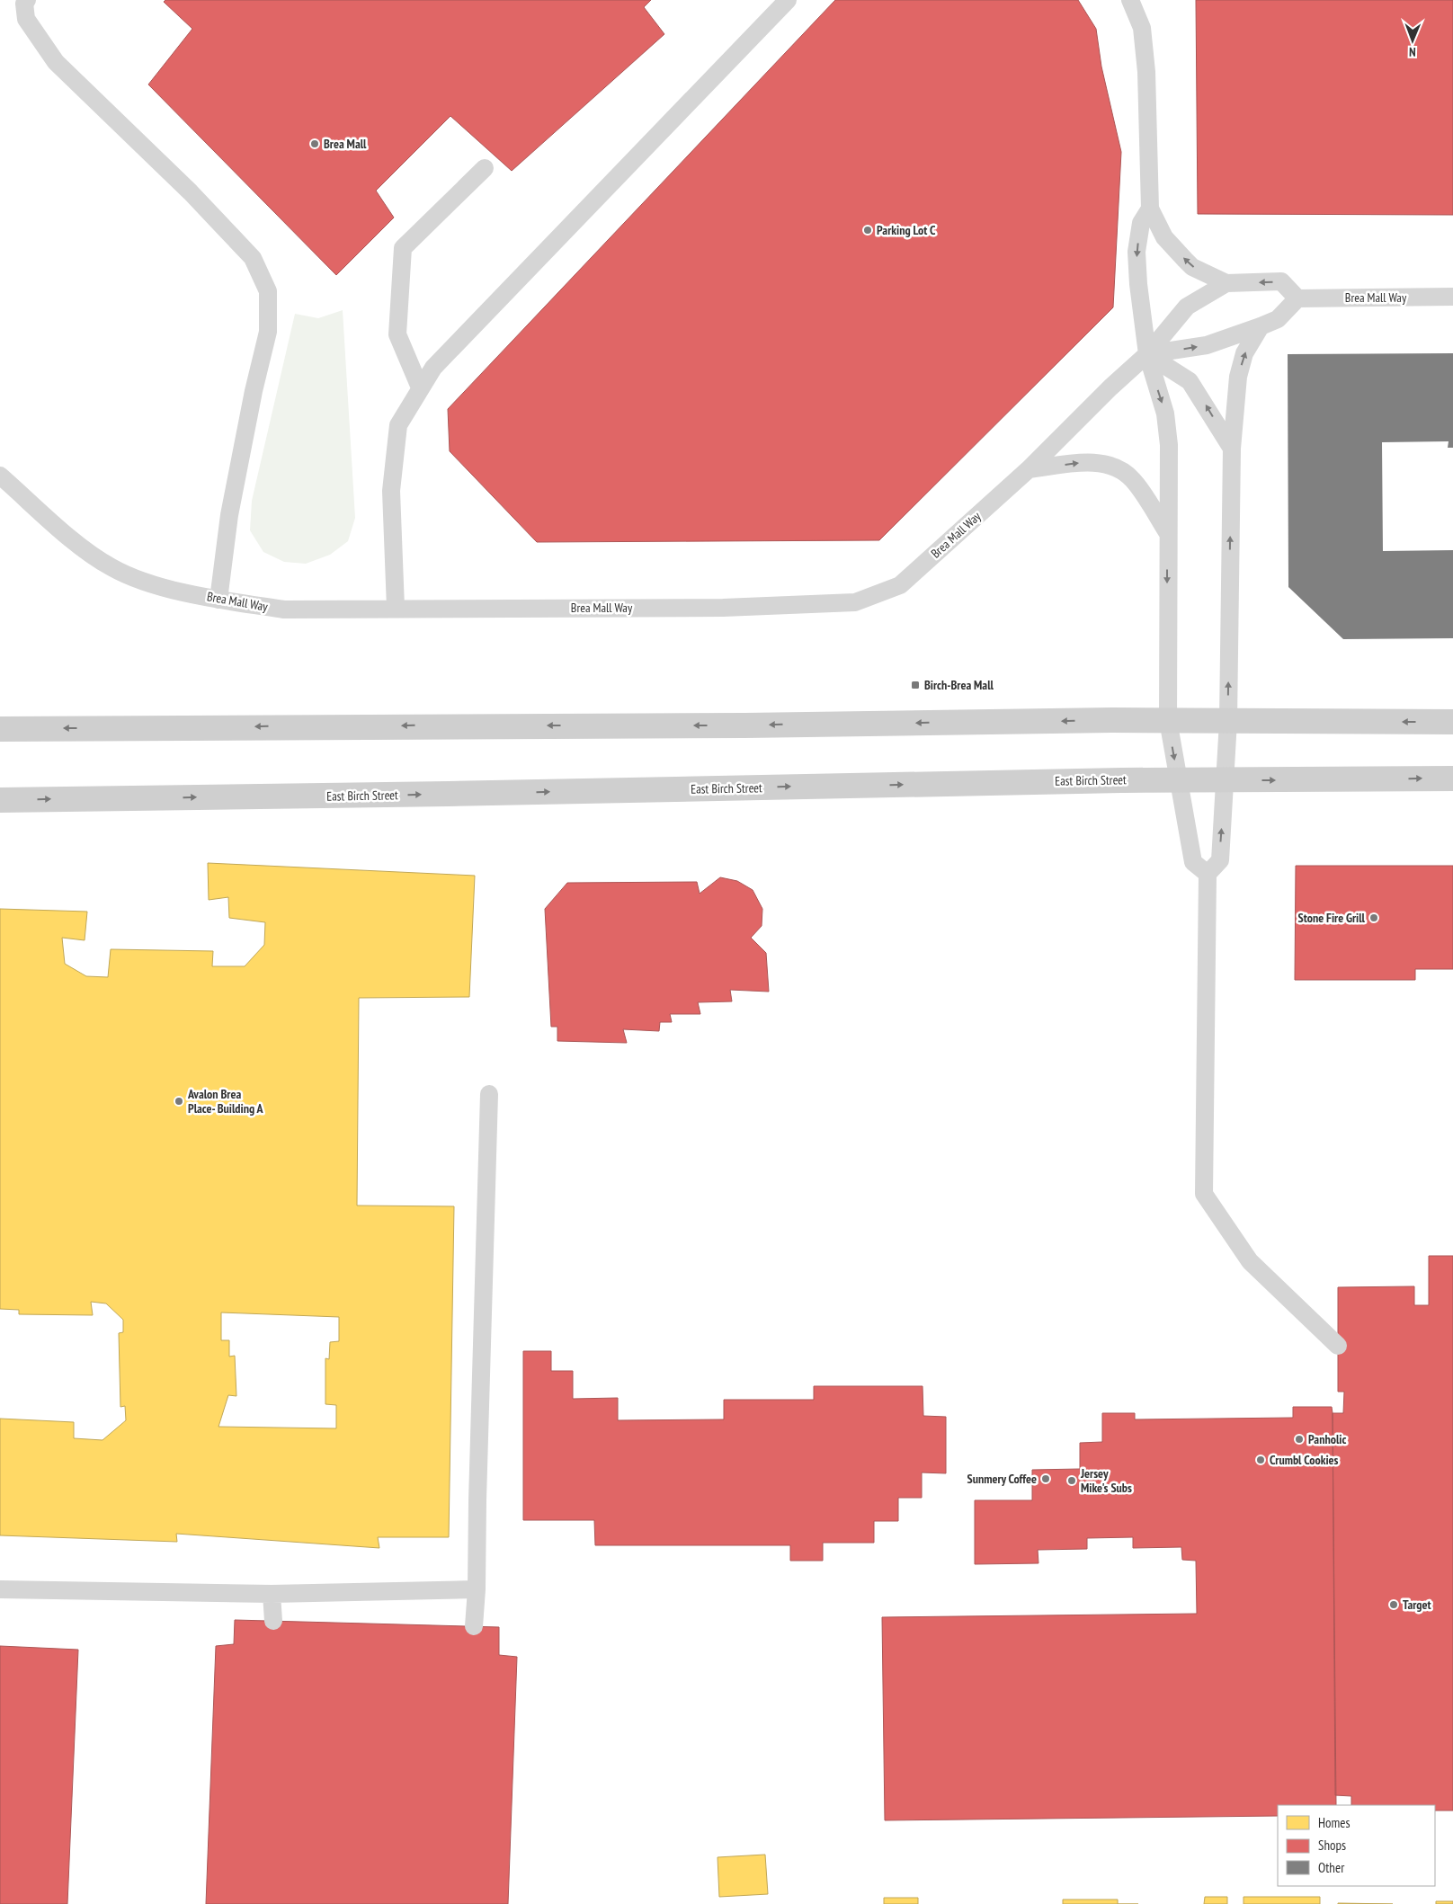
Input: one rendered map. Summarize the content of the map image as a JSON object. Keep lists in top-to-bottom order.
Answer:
{
  "streets": {
    "street": ["East Birch Street"],
    "lane": ["Brea Mall Way"]
  },
  "places": {
    "other": [
      "Brea Mall",
      "Parking Lot C",
      "Stone Fire Grill",
      "Avalon Brea Place- Building A",
      "Panholic",
      "Crumbl Cookies",
      "Sunmery Coffee",
      "Jersey Mike's Subs",
      "Target"
    ],
    "transit": ["Birch-Brea Mall"]
  },
  "legend": ["Homes", "Shops", "Other"],
  "north": "bottom"
}
